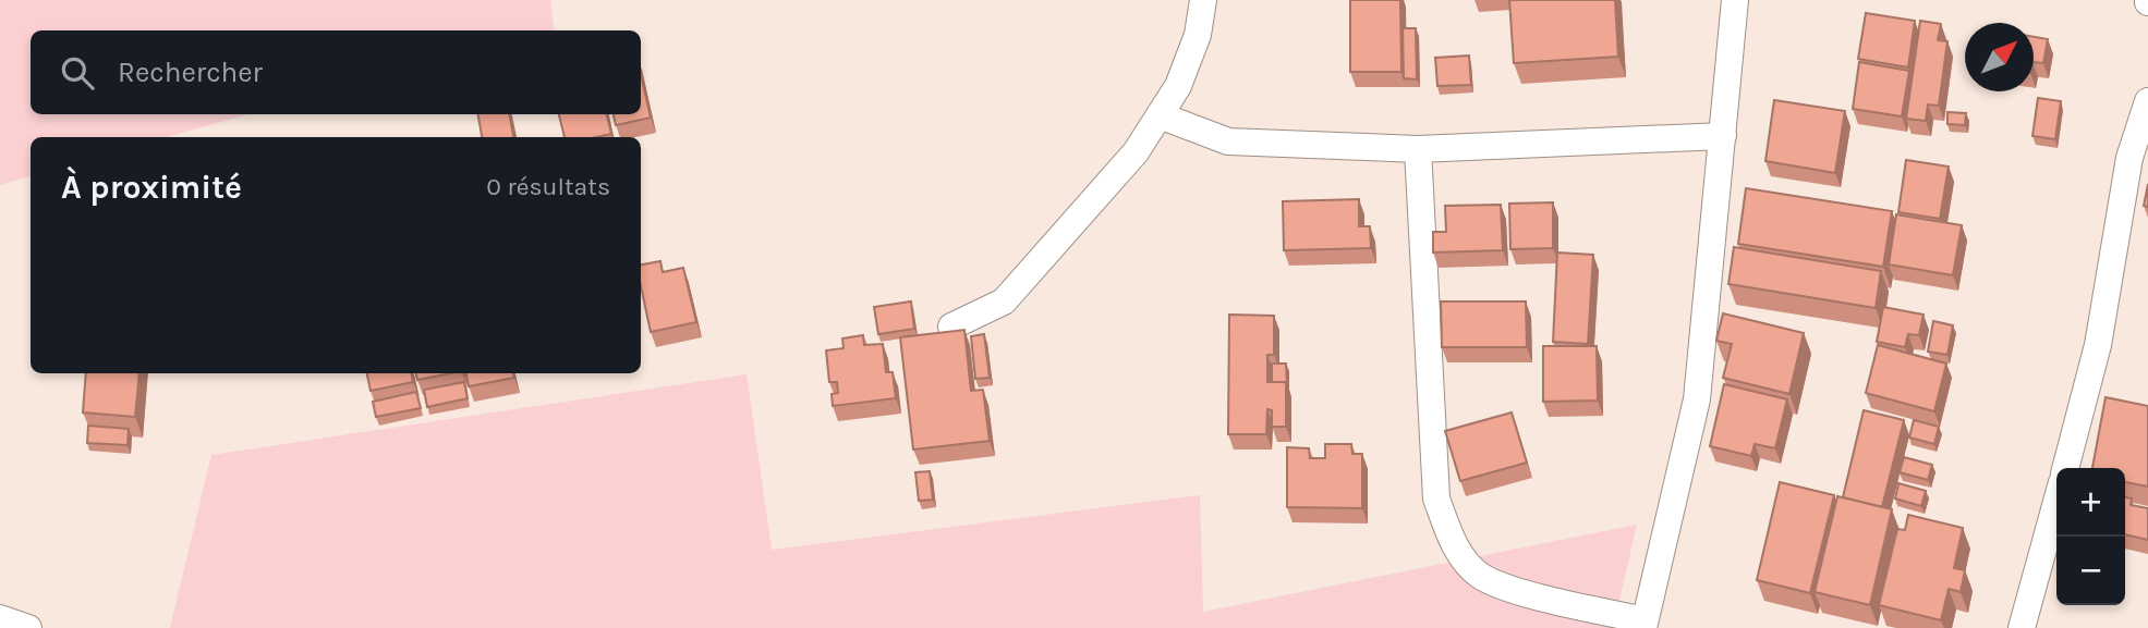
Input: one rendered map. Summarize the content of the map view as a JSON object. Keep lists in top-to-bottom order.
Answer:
{
  "north": "top right",
  "page": {
    "search": "Rechercher",
    "heading": ["À proximité", "0 résultats"],
    "map_buttons": ["+", "−"]
  }
}
